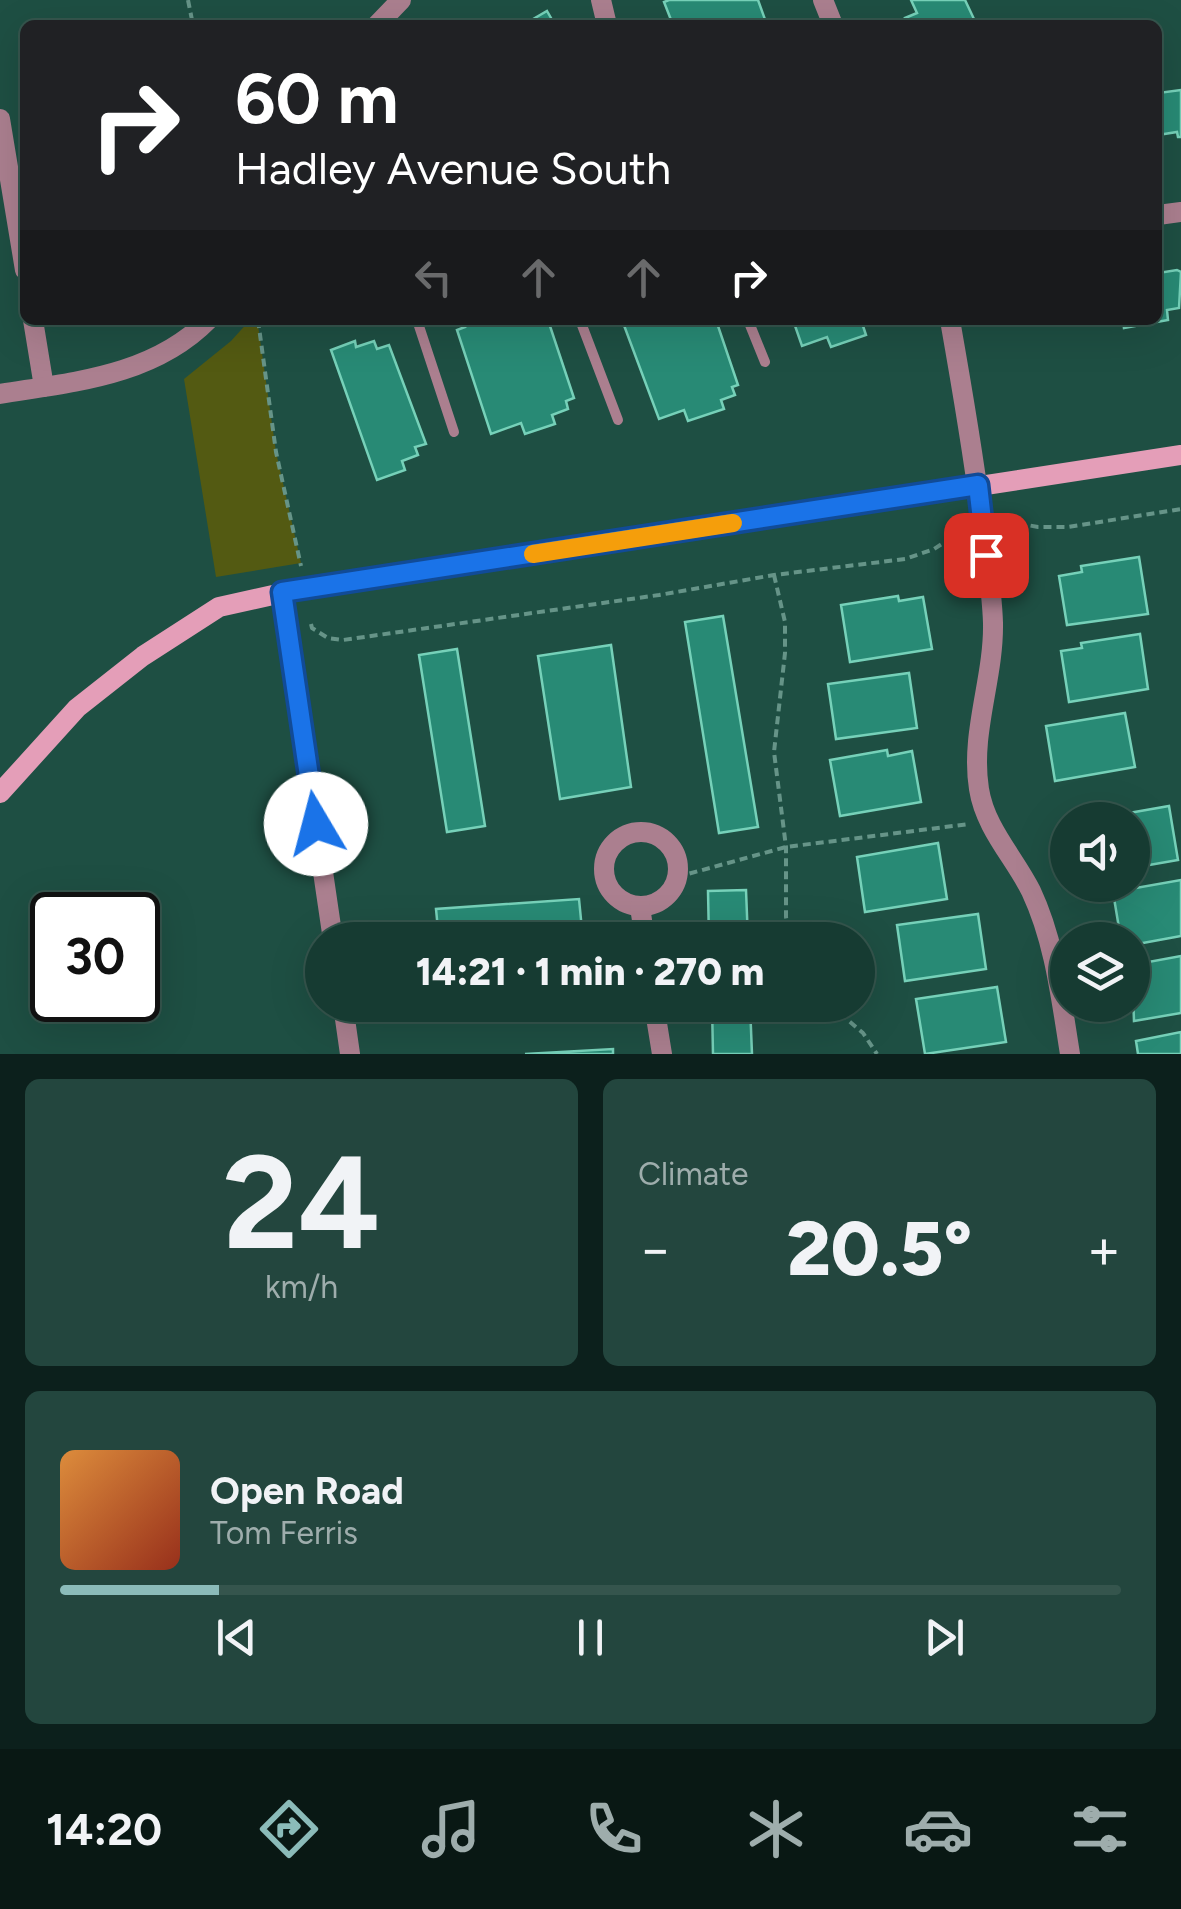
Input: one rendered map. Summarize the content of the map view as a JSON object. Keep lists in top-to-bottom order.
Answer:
{
  "page": {
    "turn": ["60 m", "Hadley Avenue South"],
    "limit": "30",
    "trip": "14:21 · 1 min · 270 m",
    "tile": [
      ["24", "km/h"],
      "Climate"
    ],
    "heat": ["−", "20.5°", "+"],
    "song": ["Open Road", "Tom Ferris"],
    "tabs": "14:20"
  }
}
